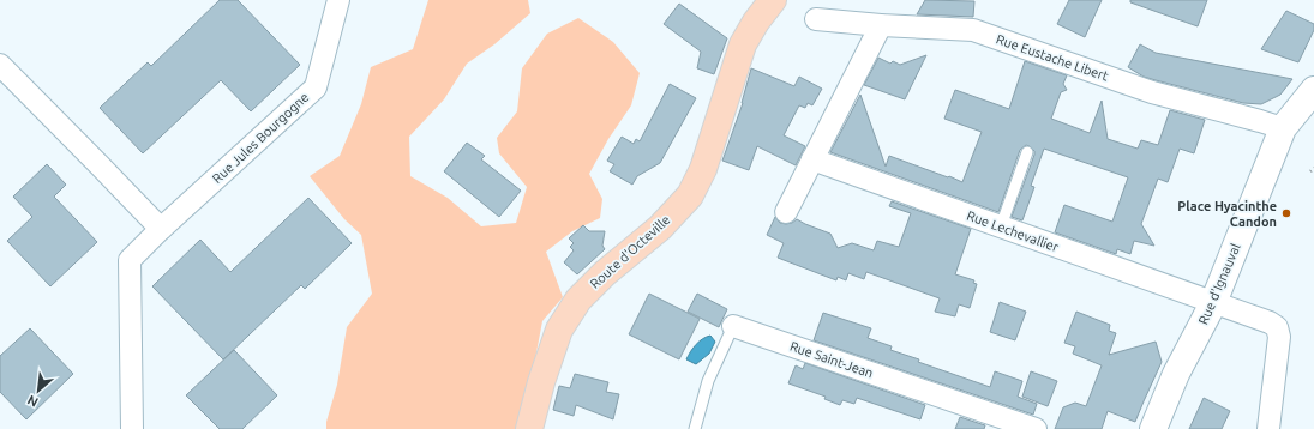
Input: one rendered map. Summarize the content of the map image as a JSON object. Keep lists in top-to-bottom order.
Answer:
{
  "streets": {
    "main road": ["Route d'Octeville"],
    "street": [
      "Rue Eustache Libert",
      "Rue Jules Bourgogne",
      "Rue Lechevallier",
      "Rue d'Ignauval",
      "Rue Saint-Jean"
    ]
  },
  "crossings": [
    ["Rue Eustache Libert", "Rue d'Ignauval"],
    ["Rue Lechevallier", "Rue d'Ignauval"]
  ],
  "places": ["Place Hyacinthe Candon"],
  "north": "bottom left"
}
